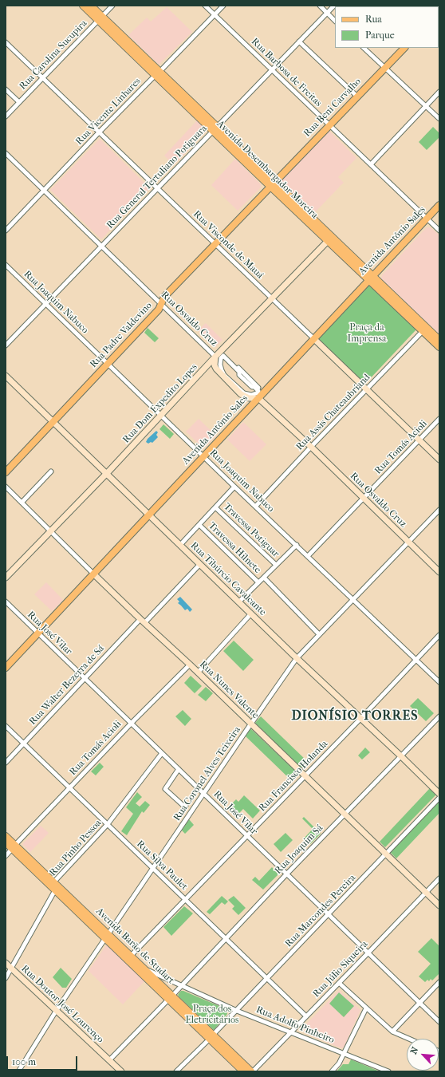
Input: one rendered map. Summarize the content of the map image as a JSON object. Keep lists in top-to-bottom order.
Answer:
{
  "streets": {
    "main road": [
      "Rua Beni Carvalho",
      "Avenida Desembargador Moreira",
      "Avenida Antônio Sales",
      "Rua Padre Valdevino",
      "Avenida Barão de Studart"
    ],
    "street": [
      "Rua Carolina Sucupira",
      "Rua Barbosa de Freitas",
      "Rua Vicente Linhares",
      "Rua General Tertuliano Potiguara",
      "Rua Visconde de Mauá",
      "Rua Joaquim Nabuco",
      "Rua Osvaldo Cruz",
      "Rua Dom Expedito Lopes",
      "Rua Assis Chateaubriand",
      "Rua Tomás Acioli",
      "Travessa Potiguar",
      "Travessa Hilnete",
      "Rua Tibúrcio Cavalcante",
      "Rua José Vilar",
      "Rua Walter Bezerra de Sá",
      "Rua Nunes Valente",
      "Rua Coronel Alves Teixeira",
      "Rua Francisco Holanda",
      "Rua Pinho Pessoa",
      "Rua Joaquim Sá",
      "Rua Silva Paulet",
      "Rua Marcondes Pereira",
      "Rua Júlio Siqueira",
      "Rua Doutor José Lourenço",
      "Rua Adolfo Pinheiro"
    ]
  },
  "crossings": [
    ["Rua Carolina Sucupira", "Avenida Desembargador Moreira"],
    ["Rua Carolina Sucupira", "Rua Visconde de Mauá"],
    ["Rua Barbosa de Freitas", "Rua Beni Carvalho"],
    ["Rua Barbosa de Freitas", "Rua Vicente Linhares"],
    ["Rua Barbosa de Freitas", "Rua General Tertuliano Potiguara"],
    ["Rua Barbosa de Freitas", "Avenida Antônio Sales"],
    ["Rua Beni Carvalho", "Avenida Desembargador Moreira"],
    ["Rua Beni Carvalho", "Rua Padre Valdevino"],
    ["Rua Vicente Linhares", "Avenida Desembargador Moreira"],
    ["Rua Vicente Linhares", "Rua Visconde de Mauá"],
    ["Rua Vicente Linhares", "Rua Osvaldo Cruz"],
    ["Avenida Desembargador Moreira", "Rua General Tertuliano Potiguara"],
    ["Avenida Desembargador Moreira", "Avenida Antônio Sales"],
    ["Avenida Desembargador Moreira", "Rua Padre Valdevino"],
    ["Avenida Desembargador Moreira", "Rua Dom Expedito Lopes"],
    ["Avenida Desembargador Moreira", "Rua Assis Chateaubriand"],
    ["Rua General Tertuliano Potiguara", "Rua Visconde de Mauá"],
    ["Rua General Tertuliano Potiguara", "Rua Joaquim Nabuco"],
    ["Rua General Tertuliano Potiguara", "Rua Osvaldo Cruz"],
    ["Avenida Antônio Sales", "Rua Visconde de Mauá"],
    ["Avenida Antônio Sales", "Rua Joaquim Nabuco"],
    ["Avenida Antônio Sales", "Rua Osvaldo Cruz"],
    ["Avenida Antônio Sales", "Rua Tibúrcio Cavalcante"],
    ["Avenida Antônio Sales", "Rua José Vilar"],
    ["Avenida Antônio Sales", "Rua Nunes Valente"],
    ["Rua Visconde de Mauá", "Rua Padre Valdevino"],
    ["Rua Visconde de Mauá", "Rua Dom Expedito Lopes"],
    ["Rua Visconde de Mauá", "Rua Assis Chateaubriand"],
    ["Rua Visconde de Mauá", "Rua Tomás Acioli"],
    ["Rua Joaquim Nabuco", "Rua Padre Valdevino"],
    ["Rua Joaquim Nabuco", "Rua Dom Expedito Lopes"],
    ["Rua Joaquim Nabuco", "Rua Assis Chateaubriand"],
    ["Rua Joaquim Nabuco", "Rua Tomás Acioli"],
    ["Rua Joaquim Nabuco", "Rua Coronel Alves Teixeira"],
    ["Rua Joaquim Nabuco", "Rua Francisco Holanda"],
    ["Rua Osvaldo Cruz", "Rua Padre Valdevino"],
    ["Rua Osvaldo Cruz", "Rua Dom Expedito Lopes"],
    ["Rua Osvaldo Cruz", "Rua Assis Chateaubriand"],
    ["Rua Osvaldo Cruz", "Rua Tomás Acioli"],
    ["Rua Osvaldo Cruz", "Rua Coronel Alves Teixeira"],
    ["Rua Padre Valdevino", "Rua Tibúrcio Cavalcante"],
    ["Rua Dom Expedito Lopes", "Rua Tibúrcio Cavalcante"],
    ["Rua Dom Expedito Lopes", "Rua Nunes Valente"],
    ["Rua Tomás Acioli", "Rua José Vilar"],
    ["Rua Tomás Acioli", "Rua Nunes Valente"],
    ["Rua Tomás Acioli", "Rua Silva Paulet"],
    ["Rua Tomás Acioli", "Avenida Barão de Studart"],
    ["Rua Tibúrcio Cavalcante", "Rua Walter Bezerra de Sá"],
    ["Rua Tibúrcio Cavalcante", "Rua Coronel Alves Teixeira"],
    ["Rua Tibúrcio Cavalcante", "Rua Francisco Holanda"],
    ["Rua Tibúrcio Cavalcante", "Rua Joaquim Sá"],
    ["Rua José Vilar", "Rua Walter Bezerra de Sá"],
    ["Rua José Vilar", "Rua Coronel Alves Teixeira"],
    ["Rua José Vilar", "Rua Francisco Holanda"],
    ["Rua José Vilar", "Rua Pinho Pessoa"],
    ["Rua José Vilar", "Rua Joaquim Sá"],
    ["Rua José Vilar", "Rua Marcondes Pereira"],
    ["Rua José Vilar", "Rua Júlio Siqueira"],
    ["Rua Walter Bezerra de Sá", "Rua Nunes Valente"],
    ["Rua Walter Bezerra de Sá", "Rua Silva Paulet"],
    ["Rua Nunes Valente", "Rua Coronel Alves Teixeira"],
    ["Rua Nunes Valente", "Rua Francisco Holanda"],
    ["Rua Nunes Valente", "Rua Joaquim Sá"],
    ["Rua Nunes Valente", "Rua Marcondes Pereira"],
    ["Rua Nunes Valente", "Rua Júlio Siqueira"],
    ["Rua Coronel Alves Teixeira", "Rua Silva Paulet"],
    ["Rua Coronel Alves Teixeira", "Avenida Barão de Studart"],
    ["Rua Coronel Alves Teixeira", "Rua Doutor José Lourenço"],
    ["Rua Francisco Holanda", "Rua Silva Paulet"],
    ["Rua Francisco Holanda", "Avenida Barão de Studart"],
    ["Rua Pinho Pessoa", "Rua Silva Paulet"],
    ["Rua Pinho Pessoa", "Avenida Barão de Studart"],
    ["Rua Pinho Pessoa", "Rua Doutor José Lourenço"],
    ["Rua Joaquim Sá", "Rua Silva Paulet"],
    ["Rua Joaquim Sá", "Avenida Barão de Studart"],
    ["Rua Joaquim Sá", "Rua Doutor José Lourenço"],
    ["Rua Joaquim Sá", "Rua Adolfo Pinheiro"],
    ["Rua Silva Paulet", "Rua Marcondes Pereira"],
    ["Rua Silva Paulet", "Rua Júlio Siqueira"],
    ["Rua Marcondes Pereira", "Avenida Barão de Studart"],
    ["Rua Marcondes Pereira", "Rua Adolfo Pinheiro"],
    ["Avenida Barão de Studart", "Rua Júlio Siqueira"],
    ["Avenida Barão de Studart", "Rua Adolfo Pinheiro"],
    ["Rua Júlio Siqueira", "Rua Adolfo Pinheiro"]
  ],
  "districts": ["DIONÍSIO TORRES"],
  "parks": ["Praça da Imprensa", "Praça dos Eletricitários"],
  "legend": ["Rua", "Parque"],
  "scale_bar": "100 m",
  "north": "top left"
}
